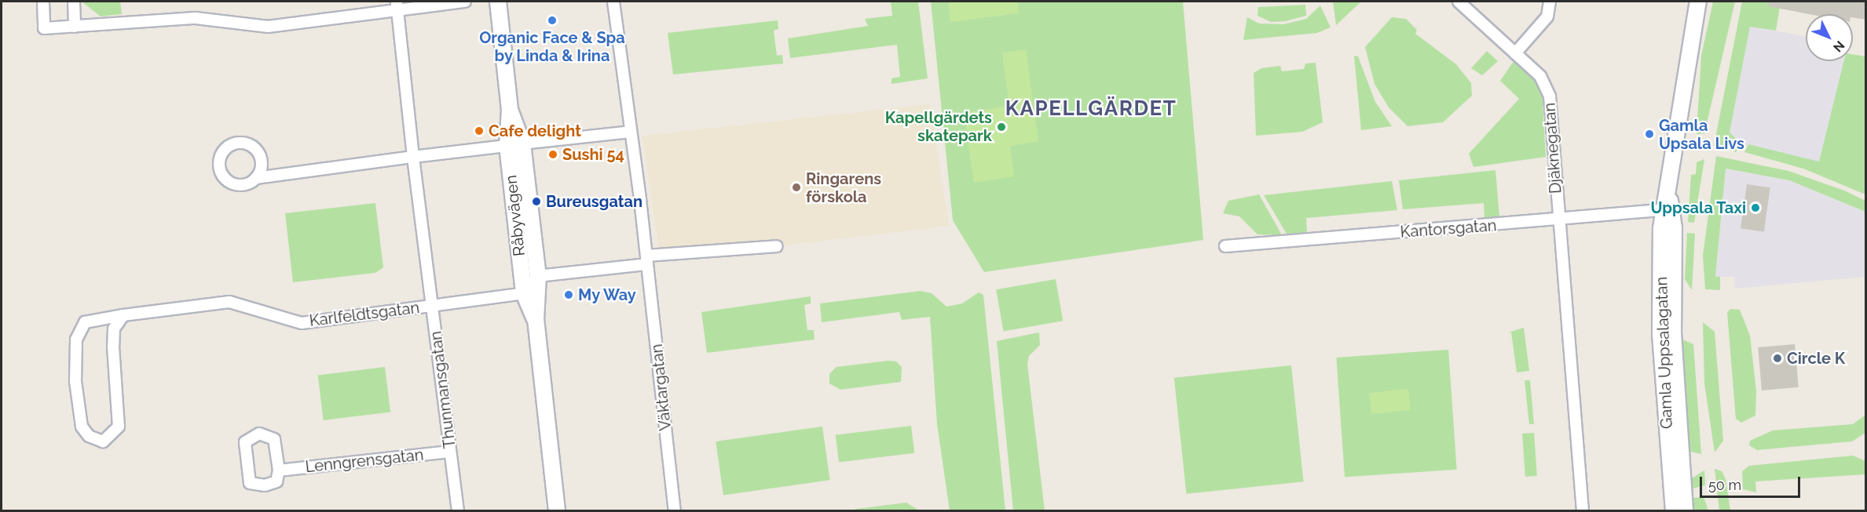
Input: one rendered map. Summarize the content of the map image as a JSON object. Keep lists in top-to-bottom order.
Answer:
{
  "streets": {
    "main road": ["Råbyvägen", "Gamla Uppsalagatan"],
    "street": [
      "Djäknegatan",
      "Kantorsgatan",
      "Karlfeldtsgatan",
      "Väktargatan",
      "Thunmansgatan",
      "Lenngrensgatan"
    ]
  },
  "crossings": [
    ["Djäknegatan", "Kantorsgatan"],
    ["Råbyvägen", "Karlfeldtsgatan"],
    ["Kantorsgatan", "Gamla Uppsalagatan"],
    ["Karlfeldtsgatan", "Thunmansgatan"],
    ["Thunmansgatan", "Lenngrensgatan"]
  ],
  "districts": ["KAPELLGÄRDET"],
  "places": [
    "Organic Face & Spa by Linda & Irina",
    "Kapellgärdets skatepark",
    "Cafe delight",
    "Gamla Upsala Livs",
    "Sushi 54",
    "Ringarens förskola",
    "Bureusgatan",
    "Uppsala Taxi",
    "My Way",
    "Circle K"
  ],
  "scale_bar": "50 m",
  "north": "bottom right"
}
